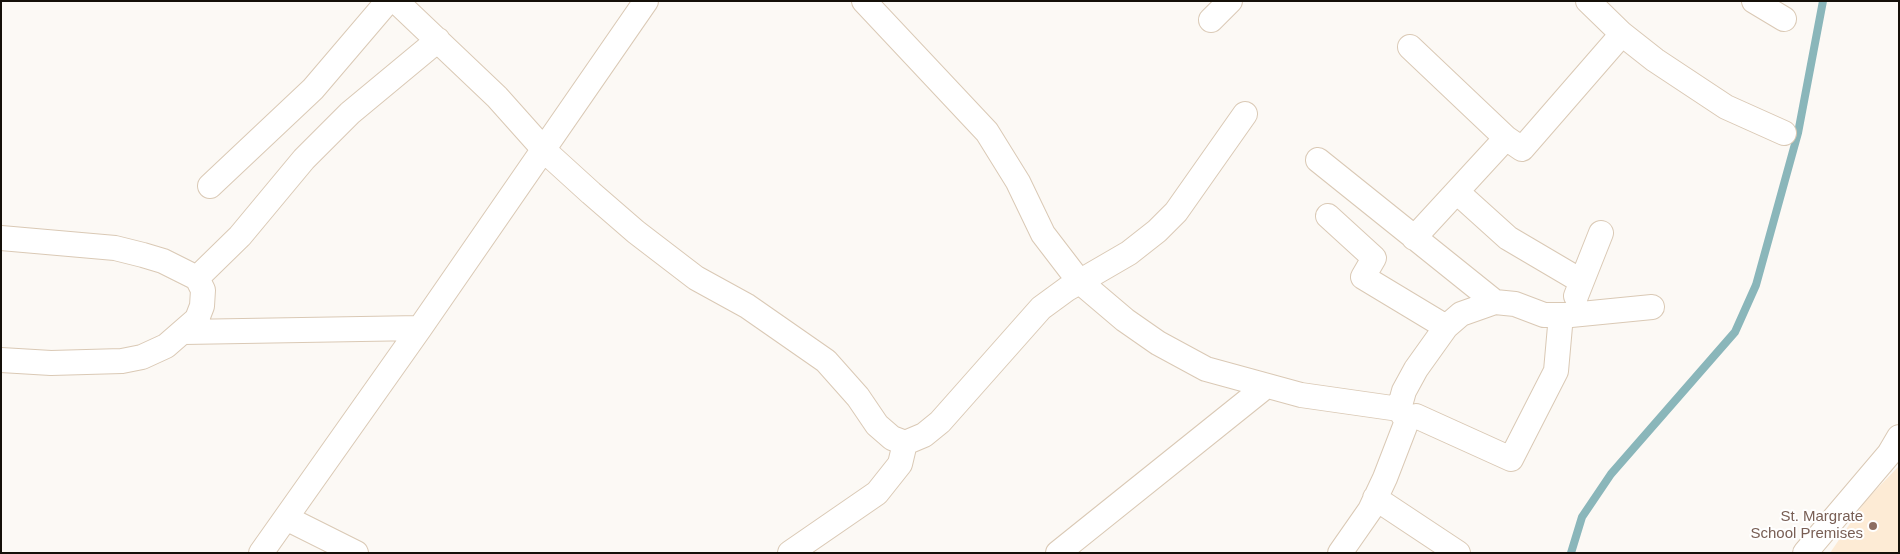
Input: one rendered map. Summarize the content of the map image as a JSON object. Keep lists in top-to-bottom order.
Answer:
{
  "places": ["St. Margrate School Premises"]
}
